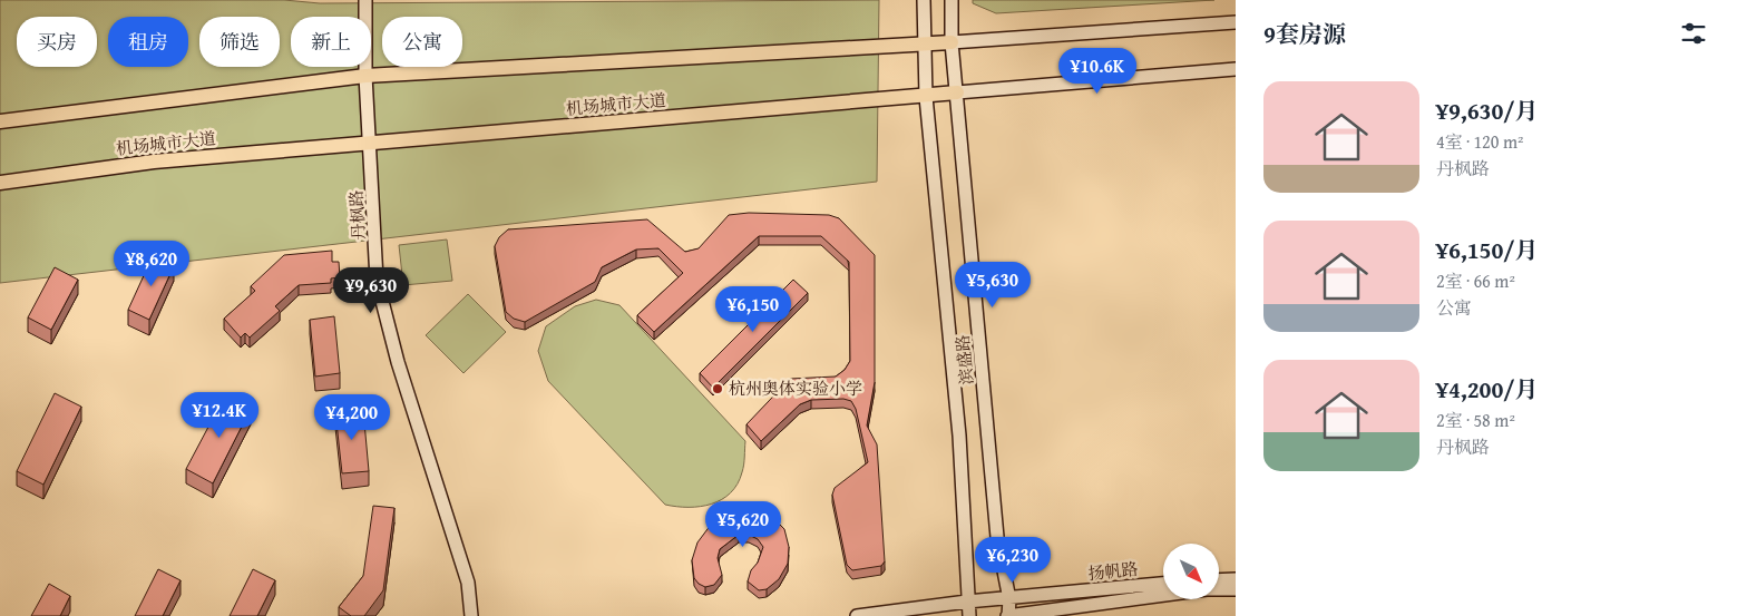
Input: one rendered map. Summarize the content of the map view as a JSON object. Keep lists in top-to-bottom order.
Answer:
{
  "streets": {
    "main road": [
      "机场城市大道",
      "丹枫路",
      "滨盛路",
      "扬帆路"
    ]
  },
  "crossings": [
    ["机场城市大道", "丹枫路"],
    ["机场城市大道", "滨盛路"],
    ["滨盛路", "扬帆路"]
  ],
  "places": ["杭州奥体实验小学"],
  "north": "bottom right",
  "page": {
    "heading": "9套房源",
    "chip": [
      "买房",
      "租房",
      "筛选",
      "新上",
      "公寓"
    ],
    "price": [
      "¥10.6K",
      "¥8,620",
      "¥5,630",
      "¥9,630",
      "¥6,150",
      "¥12.4K",
      "¥4,200",
      "¥5,620",
      "¥6,230"
    ],
    "list": [
      {
        "name": "¥9,630/月",
        "note": "4室 · 120 m² · 丹枫路"
      },
      {
        "name": "¥6,150/月",
        "note": "2室 · 66 m² · 公寓"
      },
      {
        "name": "¥4,200/月",
        "note": "2室 · 58 m² · 丹枫路"
      }
    ]
  }
}
